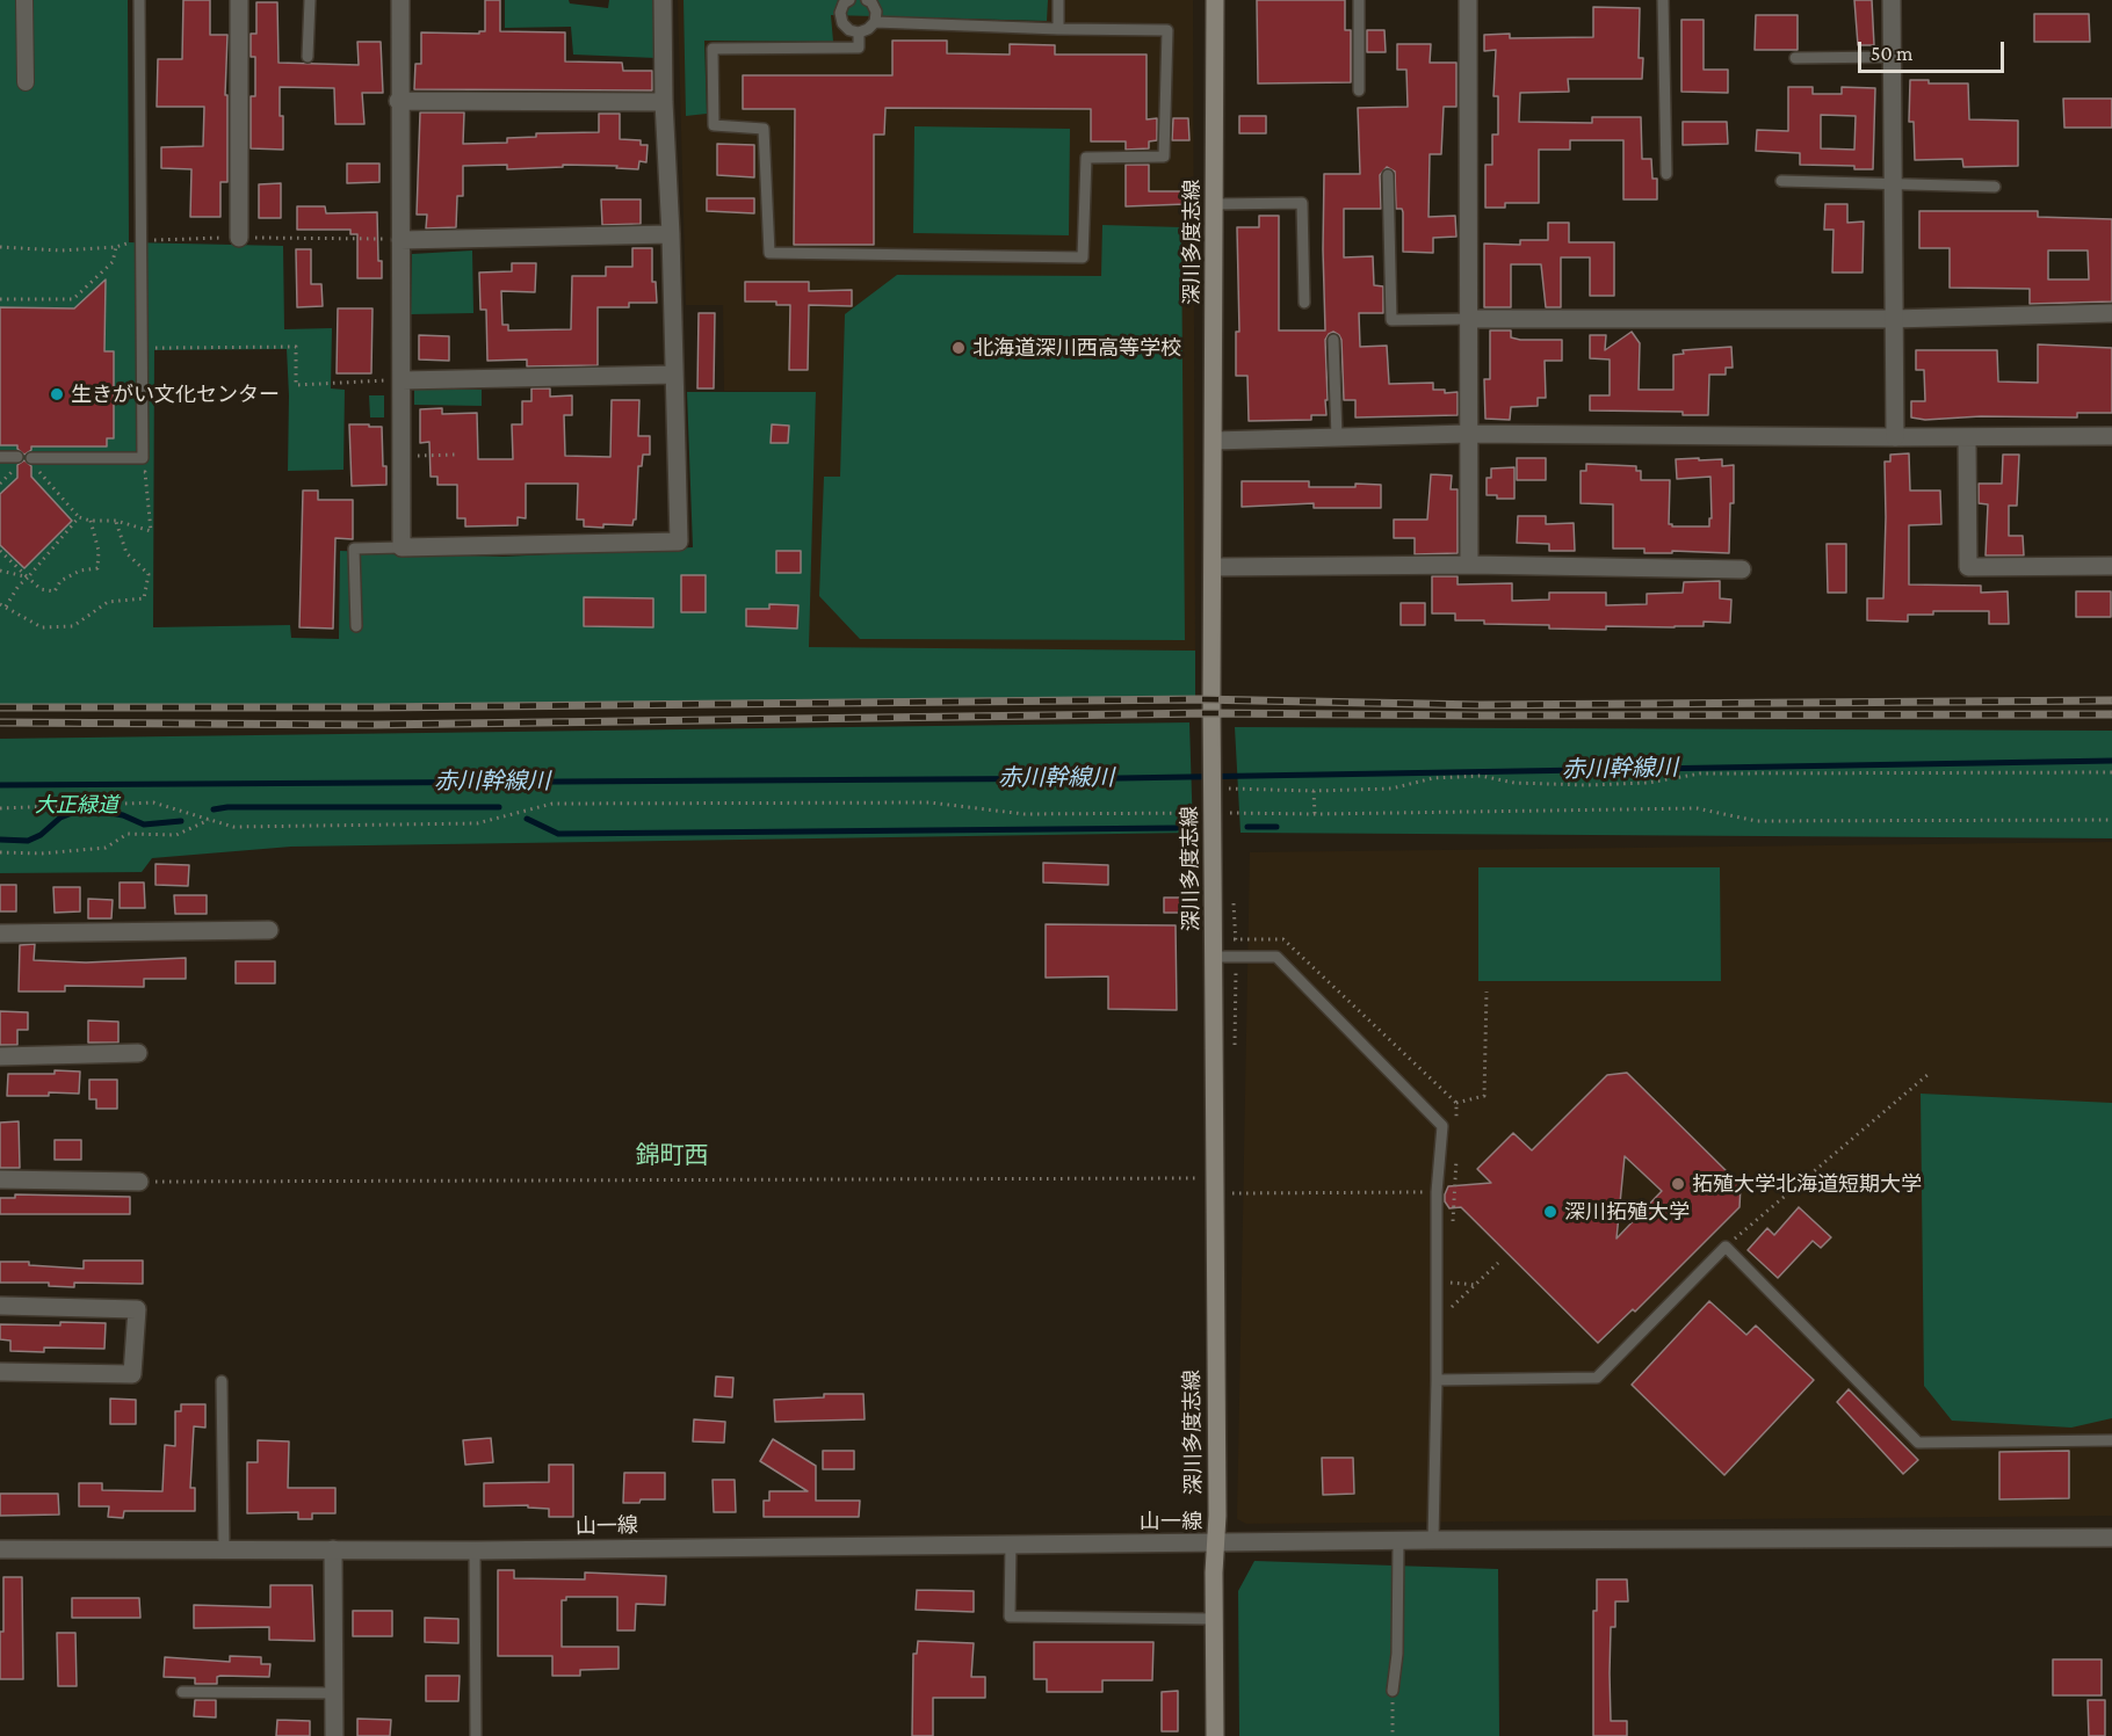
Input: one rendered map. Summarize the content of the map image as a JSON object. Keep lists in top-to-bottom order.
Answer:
{
  "streets": {
    "main road": ["深川多度志線"],
    "street": ["山一線"]
  },
  "crossings": [
    ["深川多度志線", "山一線"]
  ],
  "districts": ["錦町西"],
  "water": ["赤川幹線川"],
  "parks": ["大正緑道"],
  "places": [
    "北海道深川西高等学校",
    "生きがい文化センター",
    "拓殖大学北海道短期大学",
    "深川拓殖大学"
  ],
  "scale_bar": "50 m"
}
